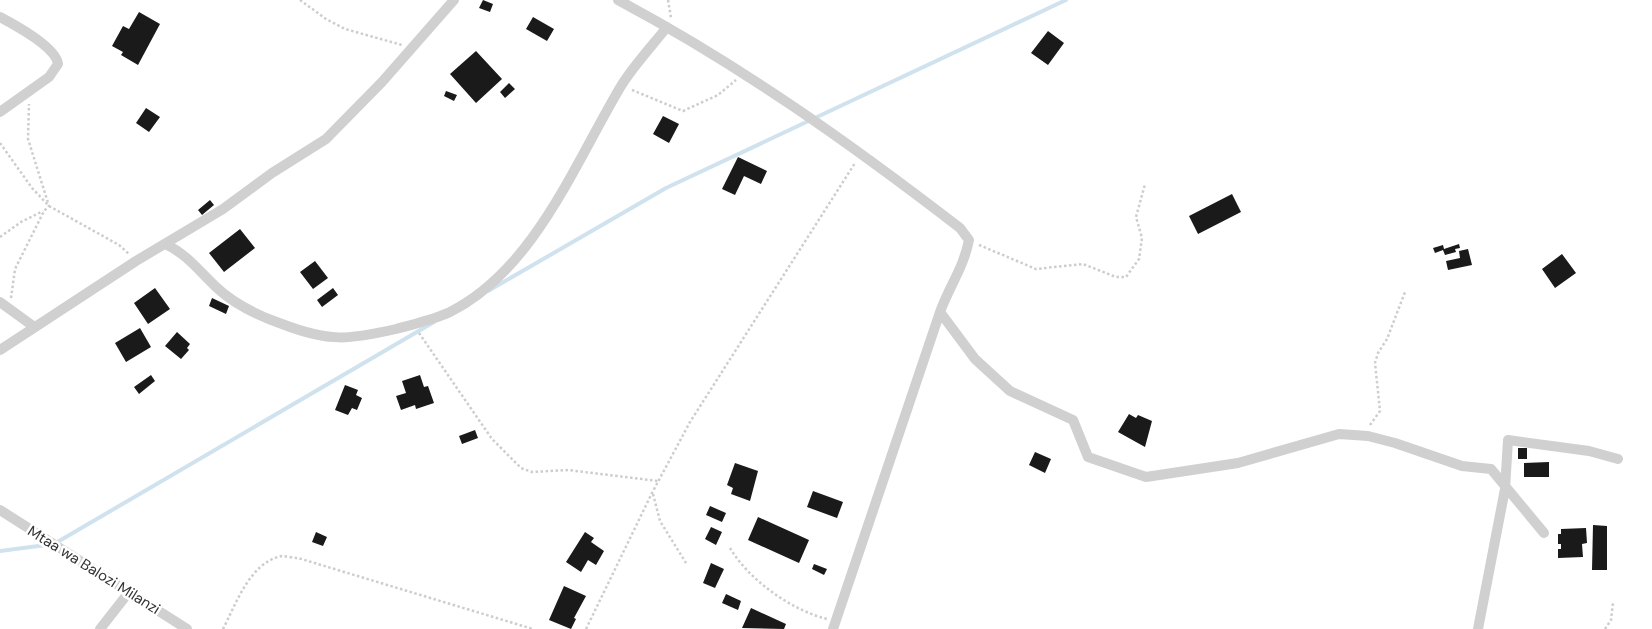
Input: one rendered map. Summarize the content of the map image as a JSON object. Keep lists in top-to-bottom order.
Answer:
{
  "streets": {
    "street": ["Mtaa wa Balozi Milanzi"]
  }
}
